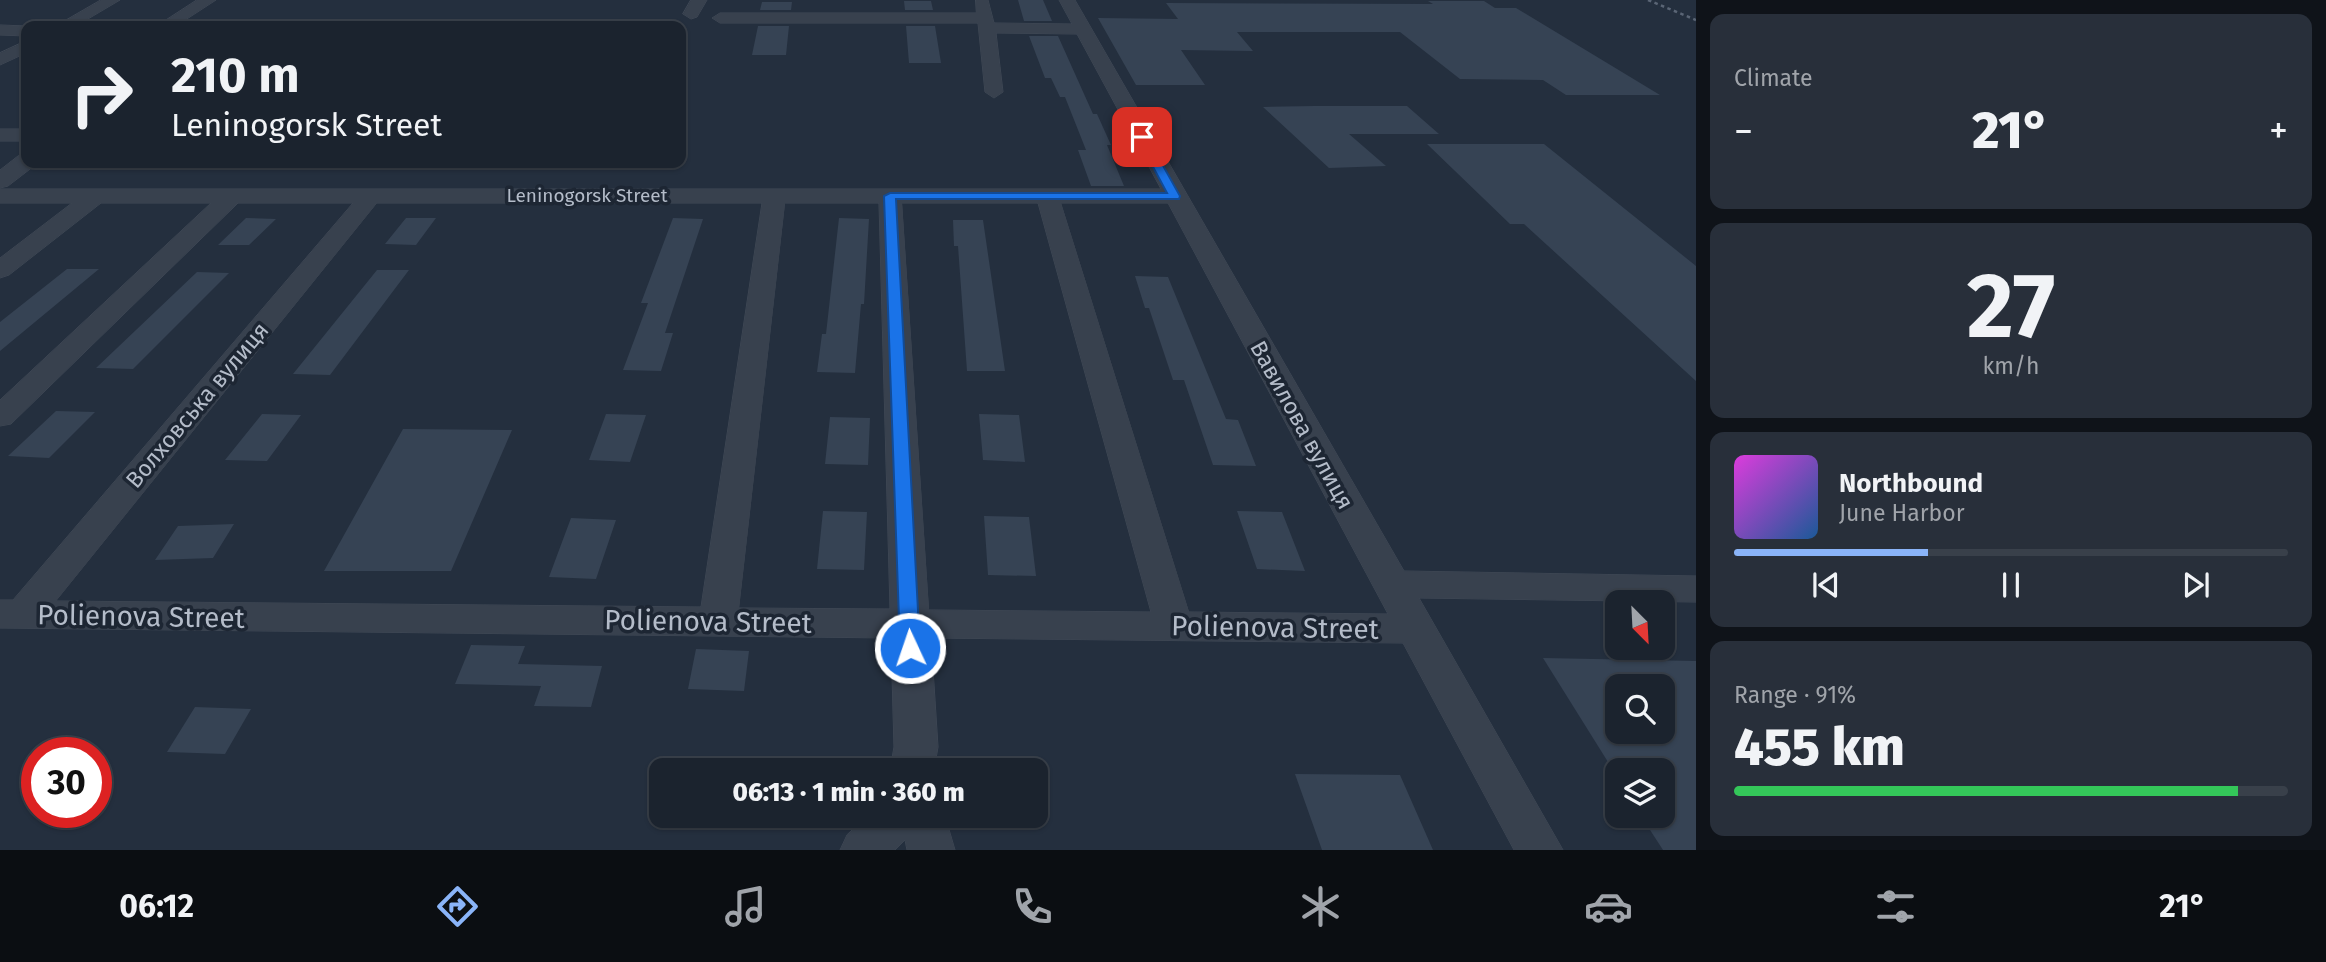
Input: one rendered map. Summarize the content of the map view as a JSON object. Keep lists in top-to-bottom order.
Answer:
{
  "streets": {
    "street": [
      "Leninogorsk Street",
      "Волховська вулиця",
      "Вавилова вулиця",
      "Polienova Street"
    ]
  },
  "crossings": [
    ["Leninogorsk Street", "Волховська вулиця"],
    ["Leninogorsk Street", "Вавилова вулиця"],
    ["Волховська вулиця", "Polienova Street"],
    ["Вавилова вулиця", "Polienova Street"]
  ],
  "north": "bottom right",
  "page": {
    "tile": [
      "Climate",
      ["27", "km/h"],
      ["Range · 91%", "455 km"]
    ],
    "turn": ["210 m", "Leninogorsk Street"],
    "heat": ["−", "21°", "+"],
    "song": ["Northbound", "June Harbor"],
    "limit": "30",
    "trip": "06:13 · 1 min · 360 m",
    "tabs": ["06:12", "21°"]
  }
}
